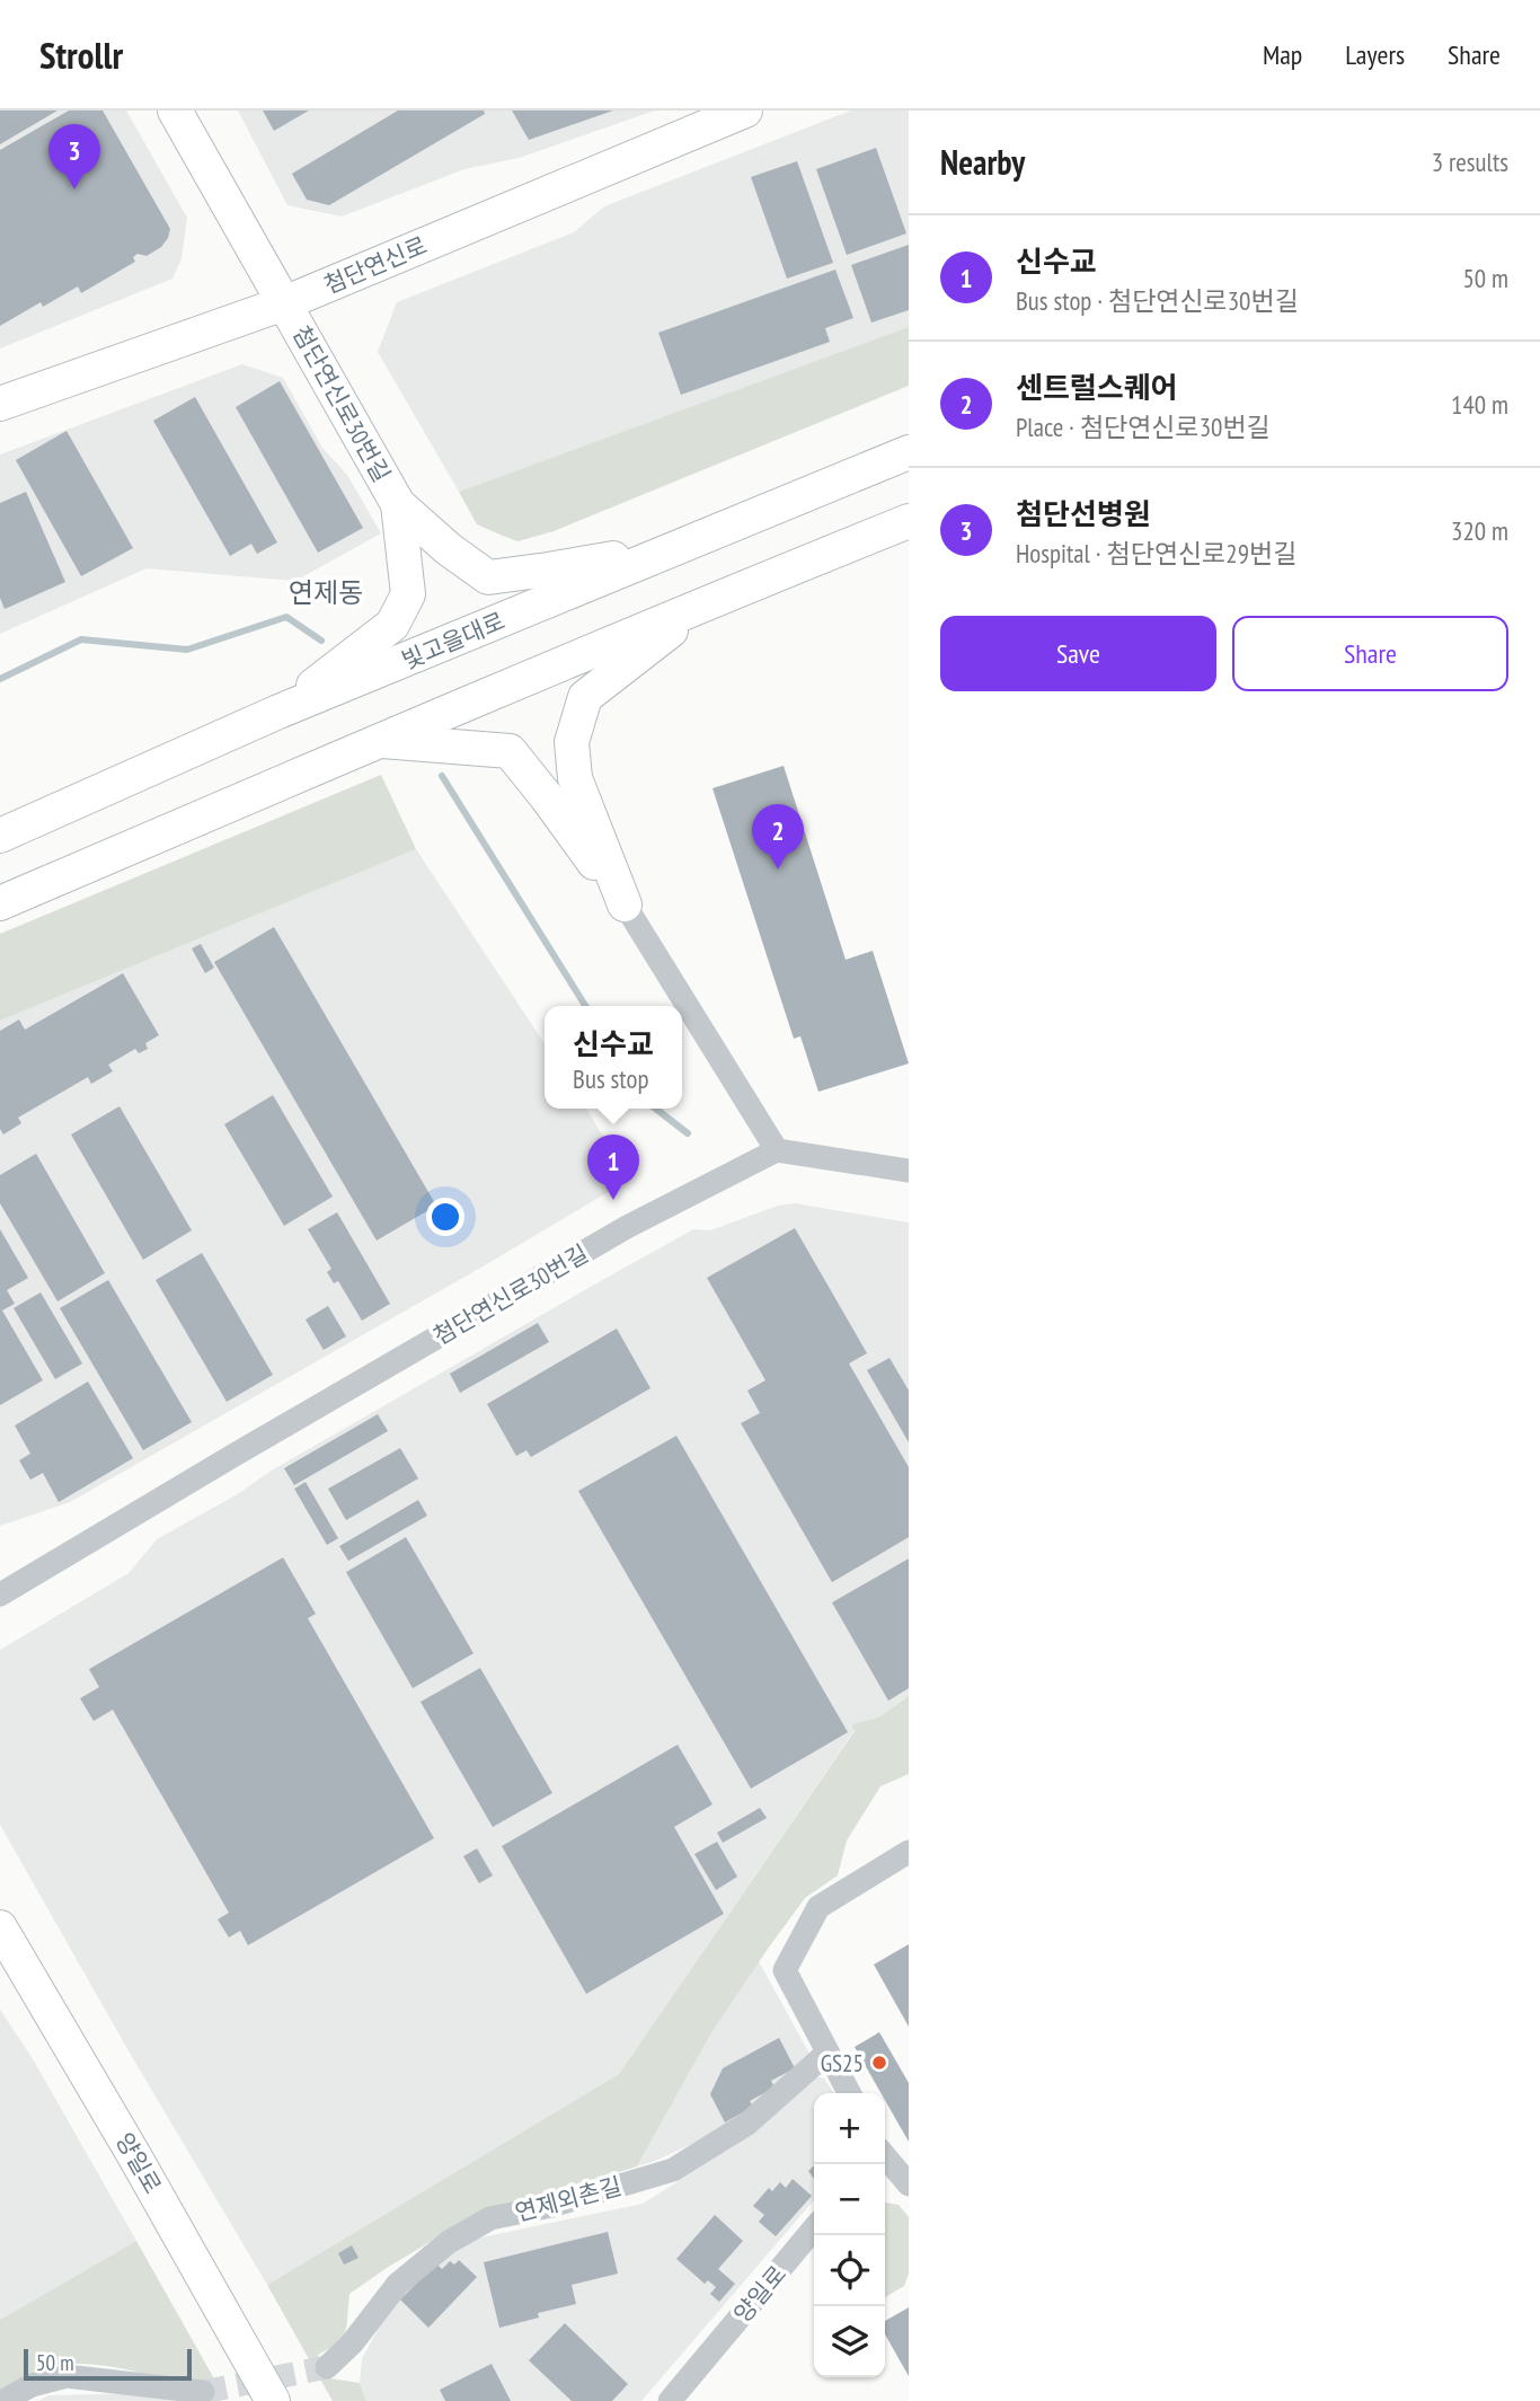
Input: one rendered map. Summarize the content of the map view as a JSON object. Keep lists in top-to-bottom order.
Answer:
{
  "streets": {
    "street": [
      "첨단연신로",
      "첨단연신로30번길",
      "빛고을대로",
      "양일로",
      "연제외촌길"
    ]
  },
  "crossings": [
    ["첨단연신로", "첨단연신로30번길"]
  ],
  "districts": ["연제동"],
  "places": ["GS25"],
  "scale_bar": "50 m",
  "page": {
    "header": "Strollr",
    "nav": ["Map", "Layers", "Share"],
    "heading": ["Nearby", "3 results"],
    "pins": ["3", "2", "1"],
    "list": [
      {
        "mark": "1",
        "name": "신수교",
        "note": "Bus stop · 첨단연신로30번길",
        "value": "50 m"
      },
      {
        "mark": "2",
        "name": "센트럴스퀘어",
        "note": "Place · 첨단연신로30번길",
        "value": "140 m"
      },
      {
        "mark": "3",
        "name": "첨단선병원",
        "note": "Hospital · 첨단연신로29번길",
        "value": "320 m"
      }
    ],
    "buttons": ["Save", "Share"],
    "popup": ["신수교", "Bus stop"],
    "map_buttons": ["+", "−"],
    "scale": "50 m"
  }
}
